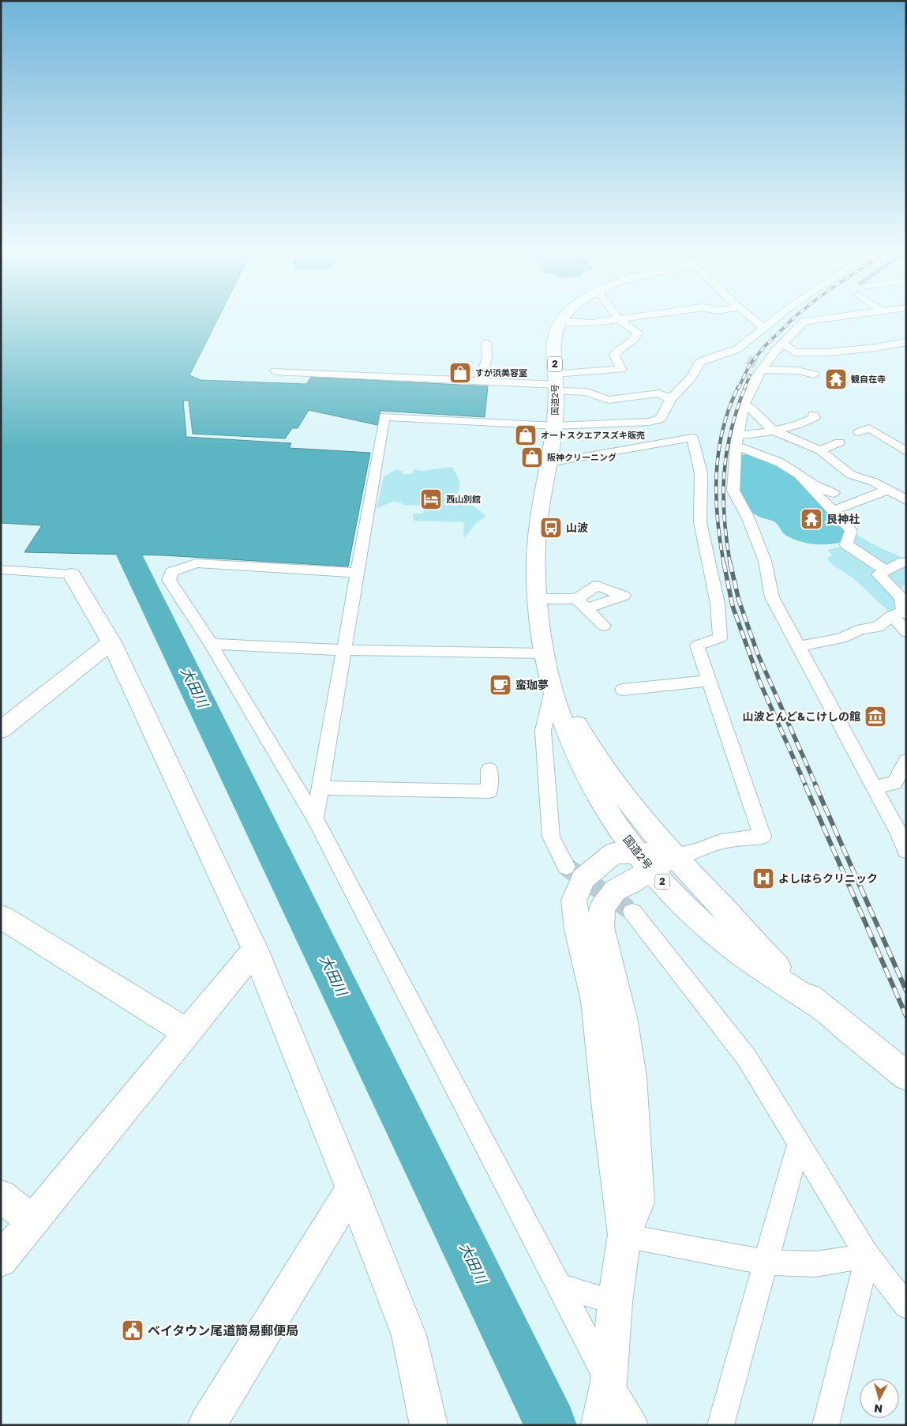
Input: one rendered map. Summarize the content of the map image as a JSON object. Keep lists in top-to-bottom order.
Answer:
{
  "streets": {
    "main road": ["2", "国道2号"]
  },
  "water": ["大田川"],
  "places": {
    "shop": ["すが浜美容室", "オートスクエアスズキ販売", "阪神クリーニング"],
    "temple": ["観自在寺", "艮神社"],
    "hotel": ["西山別館"],
    "bus stop": ["山波"],
    "cafe": ["蛮珈夢"],
    "museum": ["山波とんど&こけしの館"],
    "hospital": ["よしはらクリニック"],
    "public building": ["ベイタウン尾道簡易郵便局"]
  },
  "north": "bottom"
}
